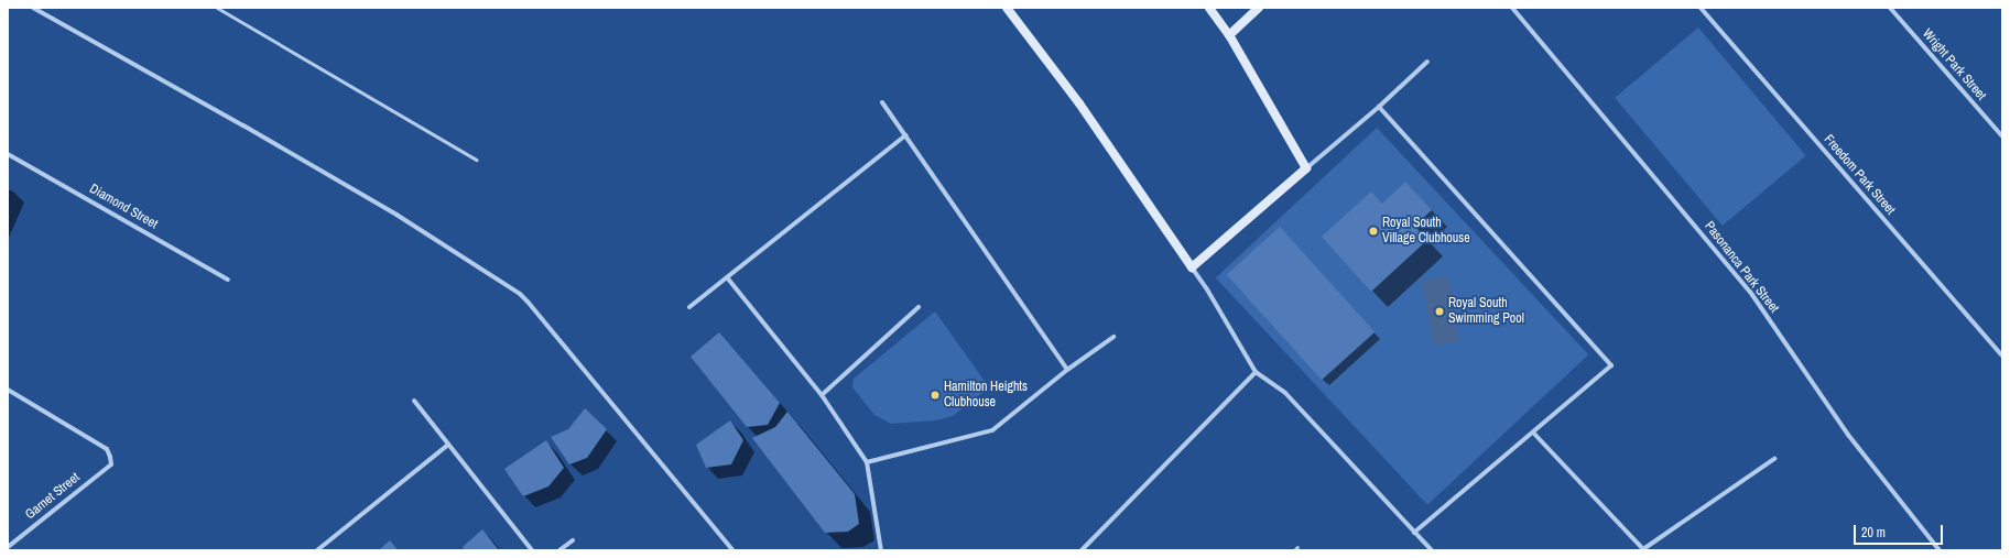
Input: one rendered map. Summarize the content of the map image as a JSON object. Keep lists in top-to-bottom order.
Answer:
{
  "streets": {
    "street": [
      "Wright Park Street",
      "Freedom Park Street",
      "Diamond Street",
      "Pasonanca Park Street",
      "Garnet Street"
    ]
  },
  "places": ["Royal South Village Clubhouse", "Royal South Swimming Pool", "Hamilton Heights Clubhouse"],
  "scale_bar": "20 m"
}
